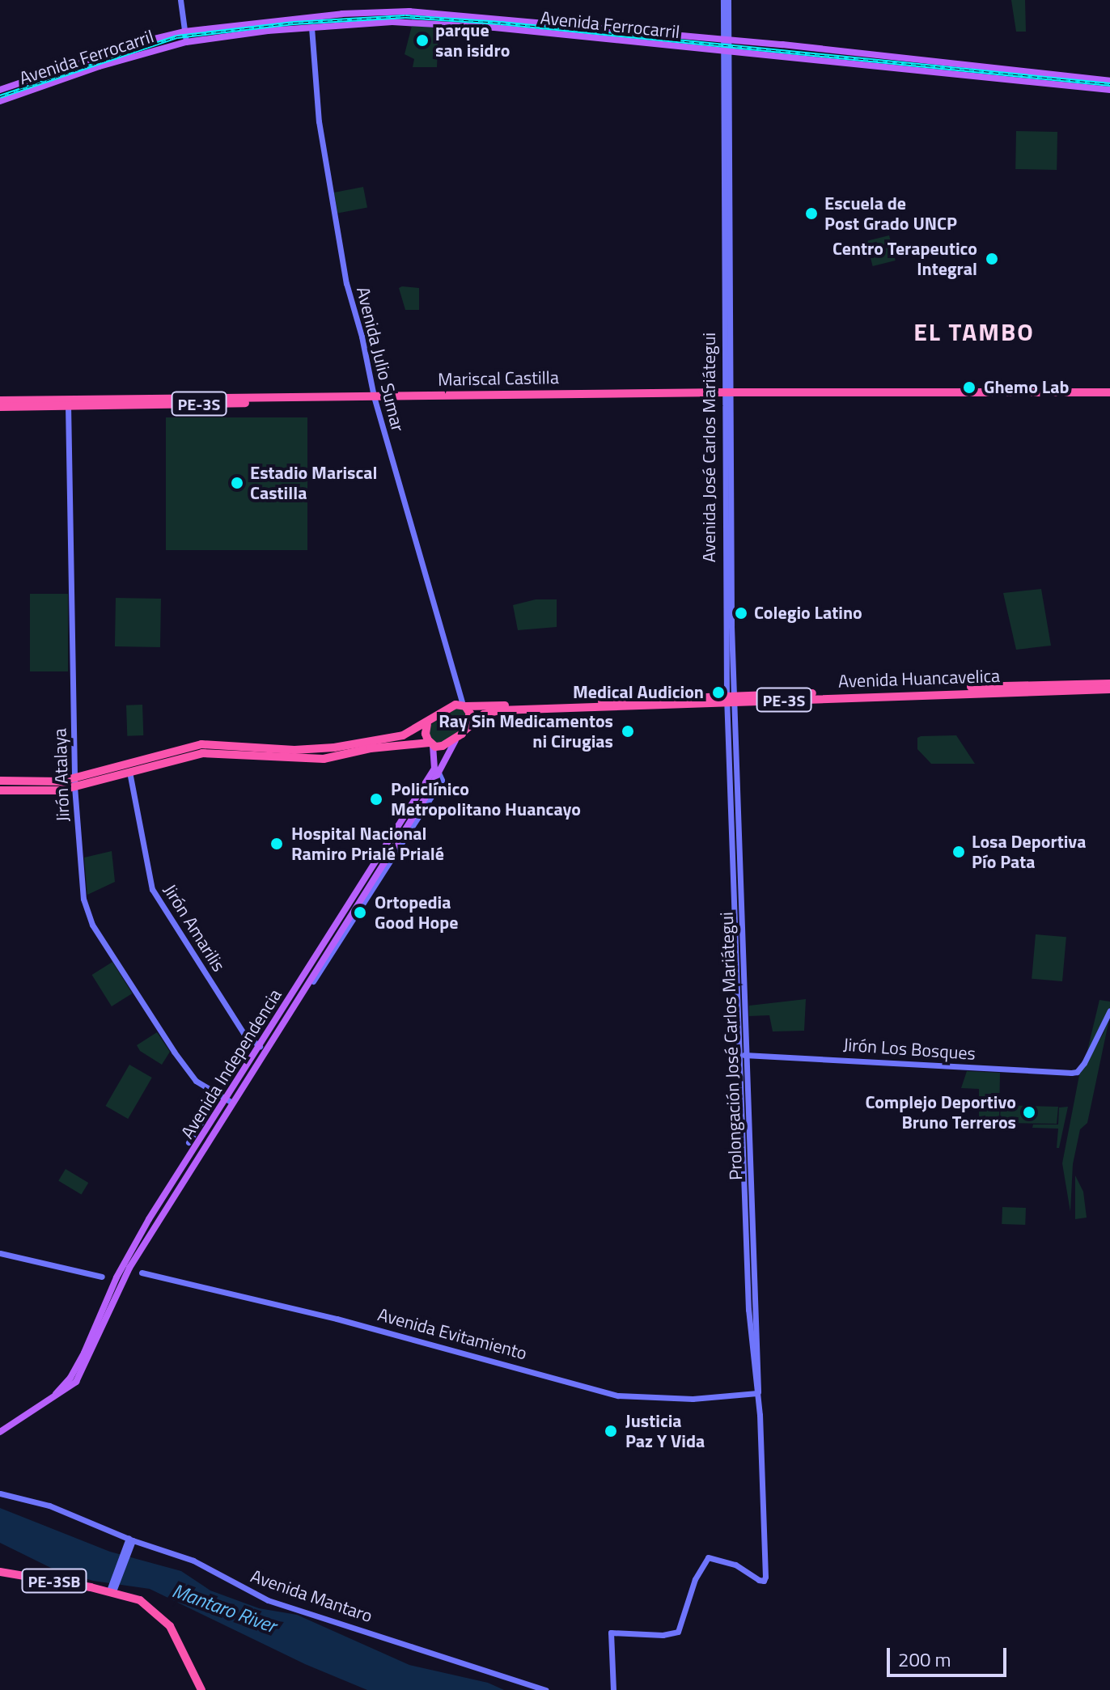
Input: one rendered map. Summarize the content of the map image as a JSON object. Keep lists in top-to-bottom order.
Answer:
{
  "streets": {
    "highway": [
      "Mariscal Castilla",
      "PE-3S",
      "Avenida Huancavelica",
      "PE-3SB"
    ],
    "main road": ["Avenida Ferrocarril", "Avenida Independencia"],
    "street": [
      "Avenida Julio Sumar",
      "Avenida José Carlos Mariátegui",
      "Jirón Atalaya",
      "Jirón Amarilis",
      "Prolongación José Carlos Mariátegui",
      "Jirón Los Bosques",
      "Avenida Evitamiento",
      "Avenida Mantaro"
    ]
  },
  "crossings": [
    ["Avenida Ferrocarril", "Avenida Julio Sumar"],
    ["Avenida Ferrocarril", "Avenida José Carlos Mariátegui"],
    ["Avenida Julio Sumar", "Mariscal Castilla"],
    ["Avenida Julio Sumar", "PE-3S"],
    ["Avenida Julio Sumar", "Avenida Huancavelica"],
    ["Avenida Julio Sumar", "Avenida Independencia"],
    ["Mariscal Castilla", "PE-3S"],
    ["Mariscal Castilla", "Avenida José Carlos Mariátegui"],
    ["PE-3S", "Avenida Huancavelica"],
    ["PE-3S", "Jirón Atalaya"],
    ["PE-3S", "Jirón Amarilis"],
    ["PE-3S", "Avenida Independencia"],
    ["Avenida José Carlos Mariátegui", "Avenida Huancavelica"],
    ["Avenida José Carlos Mariátegui", "Prolongación José Carlos Mariátegui"],
    ["Avenida Huancavelica", "Prolongación José Carlos Mariátegui"],
    ["Avenida Huancavelica", "Avenida Independencia"],
    ["Jirón Atalaya", "Avenida Independencia"],
    ["Jirón Amarilis", "Avenida Independencia"],
    ["Prolongación José Carlos Mariátegui", "Jirón Los Bosques"],
    ["Prolongación José Carlos Mariátegui", "Avenida Evitamiento"]
  ],
  "districts": ["EL TAMBO"],
  "water": ["Mantaro River"],
  "places": [
    "parque san isidro",
    "Escuela de Post Grado UNCP",
    "Centro Terapeutico Integral",
    "Ghemo Lab",
    "Estadio Mariscal Castilla",
    "Colegio Latino",
    "Medical Audicion",
    "Ray Sin Medicamentos ni Cirugias",
    "Policlínico Metropolitano Huancayo",
    "Hospital Nacional Ramiro Prialé Prialé",
    "Losa Deportiva Pío Pata",
    "Ortopedia Good Hope",
    "Complejo Deportivo Bruno Terreros",
    "Justicia Paz Y Vida"
  ],
  "scale_bar": "200 m"
}
